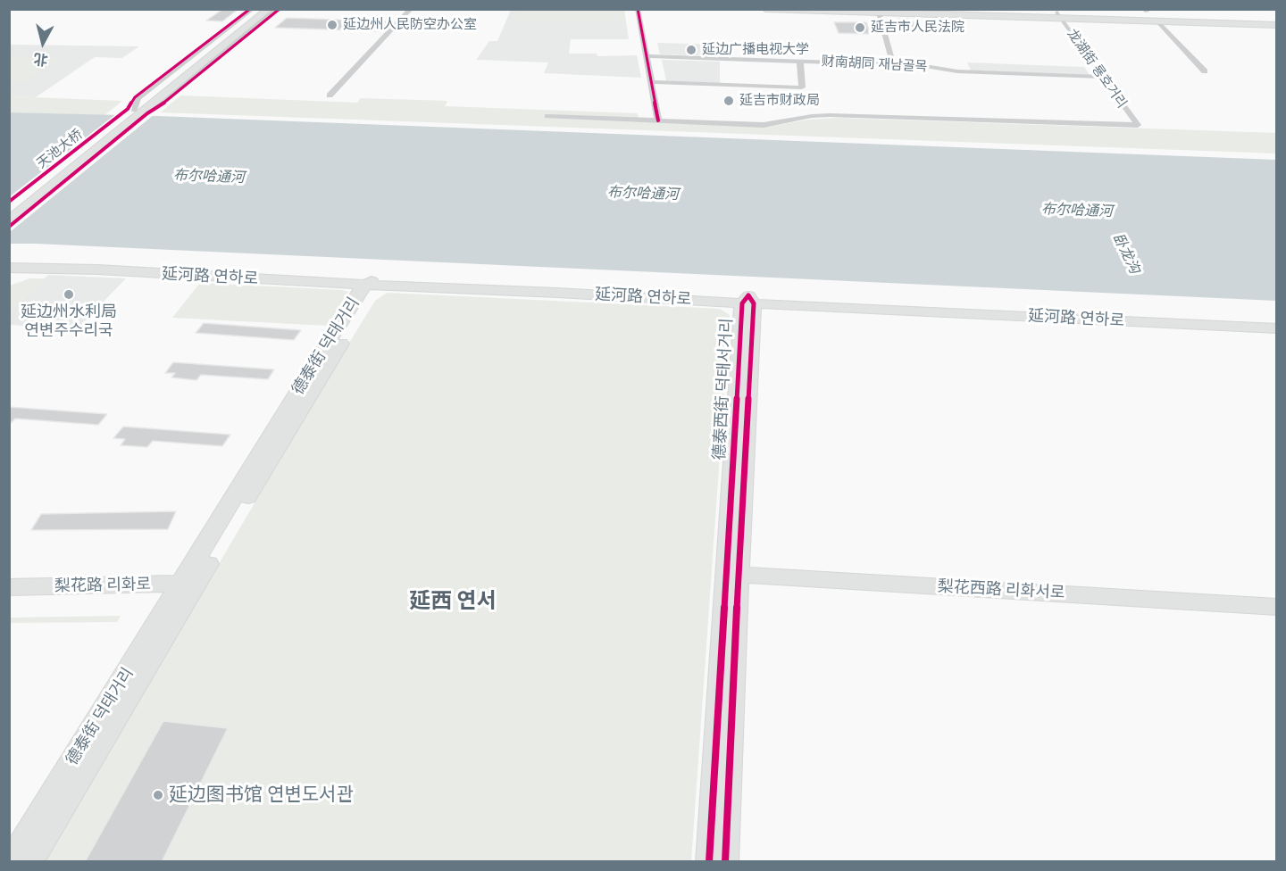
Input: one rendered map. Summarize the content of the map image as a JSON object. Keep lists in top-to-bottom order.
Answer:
{
  "streets": {
    "main road": [
      "延河路 연하로",
      "德泰街 덕태거리",
      "德泰西街 덕태서거리",
      "梨花路 리화로",
      "梨花西路 리화서로"
    ],
    "street": ["财南胡同 재남골목", "龙湖街 룡호거리"],
    "cycle path": ["天池大桥"]
  },
  "crossings": [
    ["财南胡同 재남골목", "龙湖街 룡호거리"],
    ["延河路 연하로", "德泰街 덕태거리"],
    ["延河路 연하로", "德泰西街 덕태서거리"],
    ["德泰街 덕태거리", "梨花路 리화로"],
    ["德泰西街 덕태서거리", "梨花西路 리화서로"]
  ],
  "districts": ["延西 연서"],
  "water": ["布尔哈通河", "卧龙沟"],
  "places": [
    "延边州人民防空办公室",
    "延吉市人民法院",
    "延边广播电视大学",
    "延吉市财政局",
    "延边州水利局 연변주수리국",
    "延边图书馆 연변도서관"
  ],
  "north": "bottom"
}
